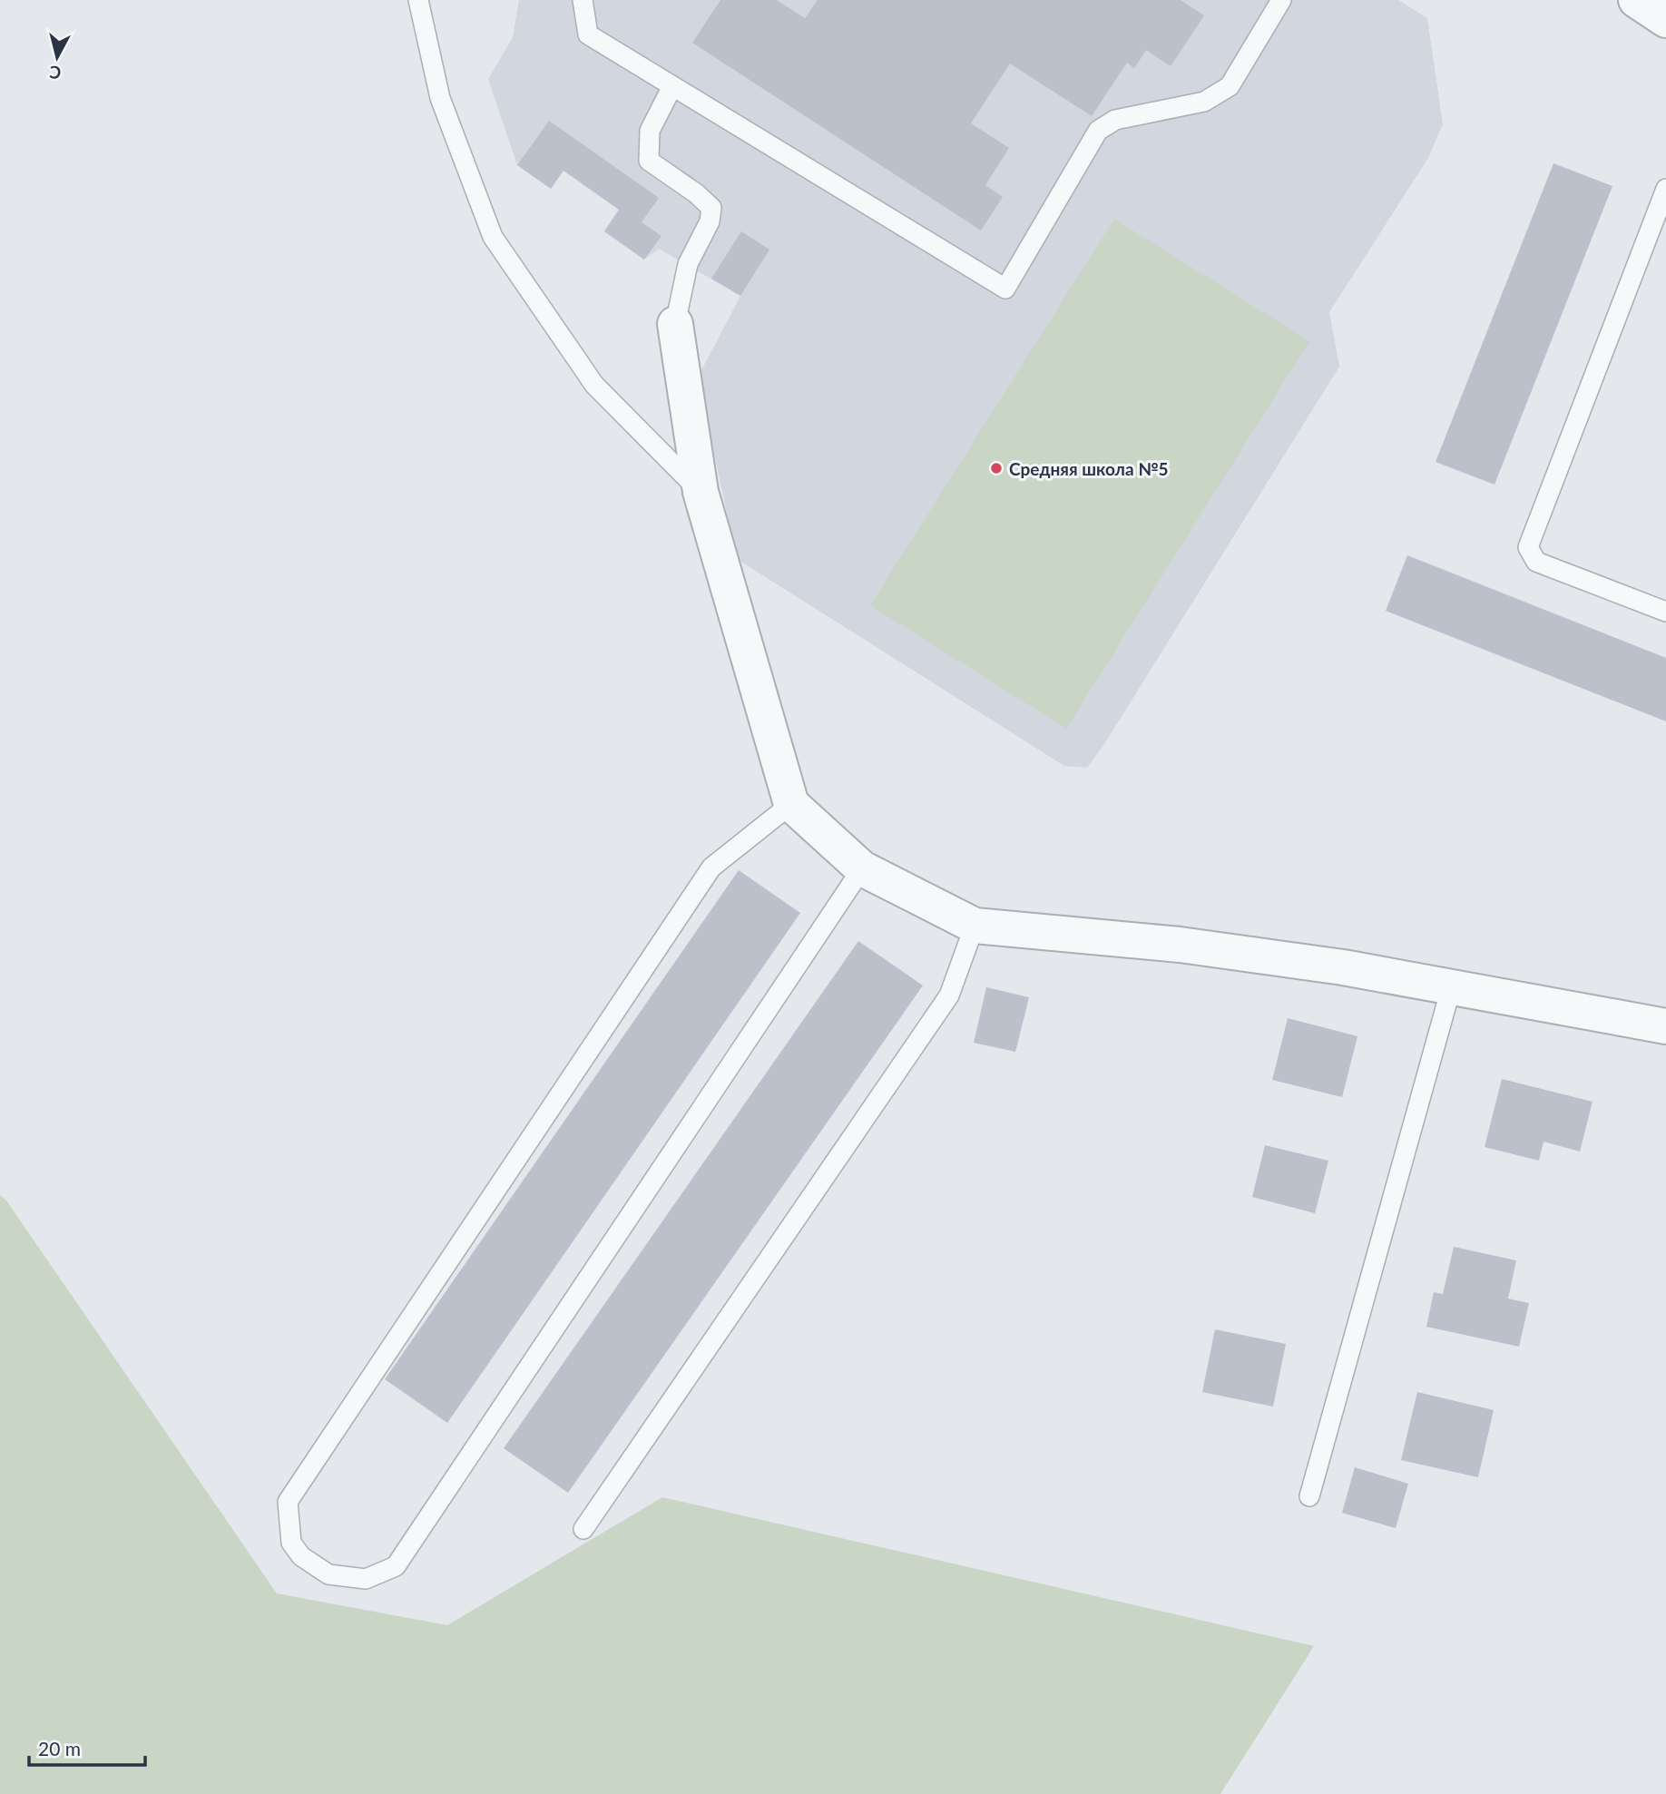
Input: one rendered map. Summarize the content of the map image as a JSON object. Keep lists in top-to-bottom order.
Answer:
{
  "places": ["Средняя школа №5"],
  "scale_bar": "20 m",
  "north": "bottom"
}
